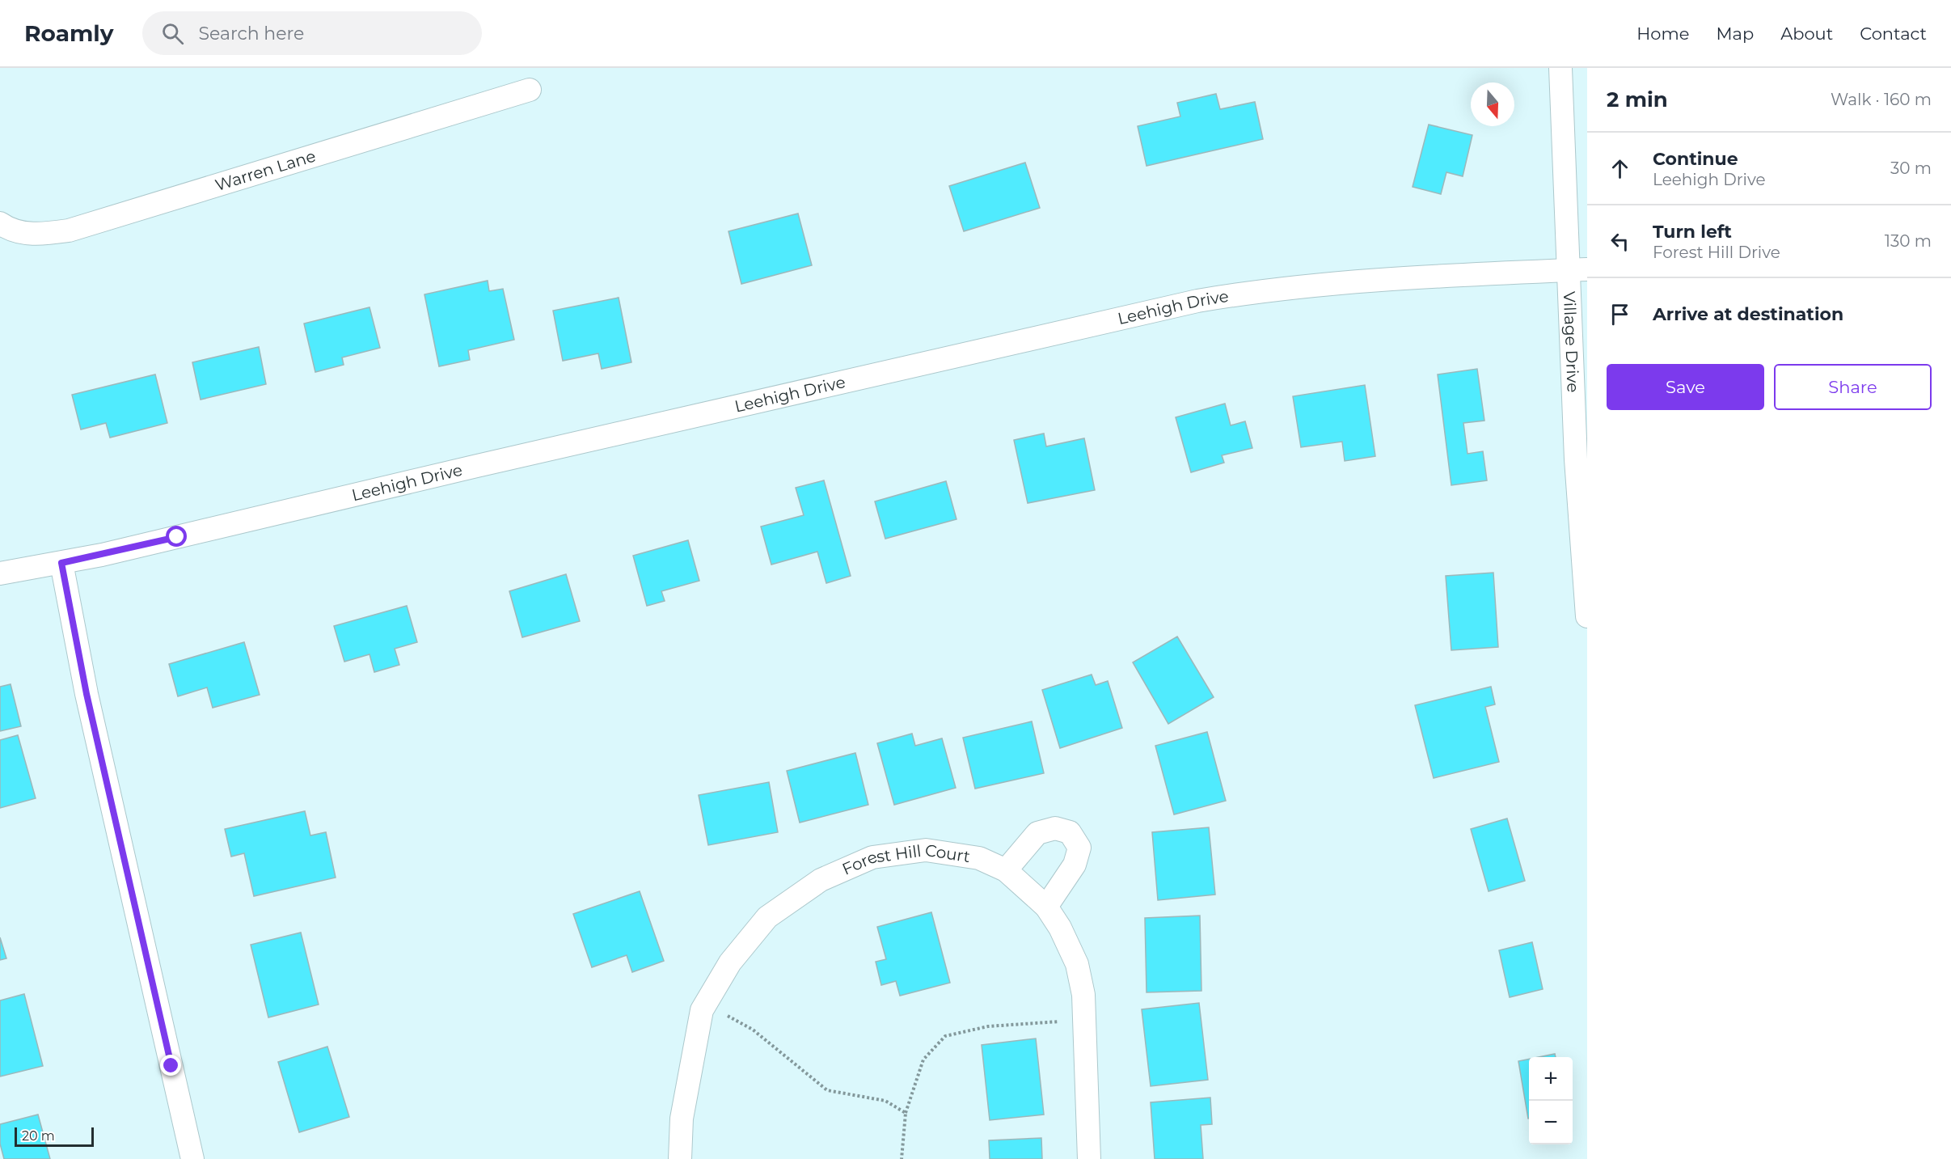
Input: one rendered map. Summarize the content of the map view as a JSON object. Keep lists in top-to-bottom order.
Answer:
{
  "streets": {
    "street": [
      "Warren Lane",
      "Leehigh Drive",
      "Village Drive",
      "Forest Hill Court"
    ]
  },
  "crossings": [
    ["Leehigh Drive", "Village Drive"]
  ],
  "scale_bar": "20 m",
  "north": "bottom",
  "page": {
    "header": "Roamly",
    "search": "Search here",
    "nav": [
      "Home",
      "Map",
      "About",
      "Contact"
    ],
    "heading": ["2 min", "Walk · 160 m"],
    "list": [
      ["Continue", "Leehigh Drive", "30 m"],
      ["Turn left", "Forest Hill Drive", "130 m"],
      "Arrive at destination"
    ],
    "buttons": ["Save", "Share"],
    "map_buttons": ["+", "−"],
    "scale": "20 m"
  }
}
